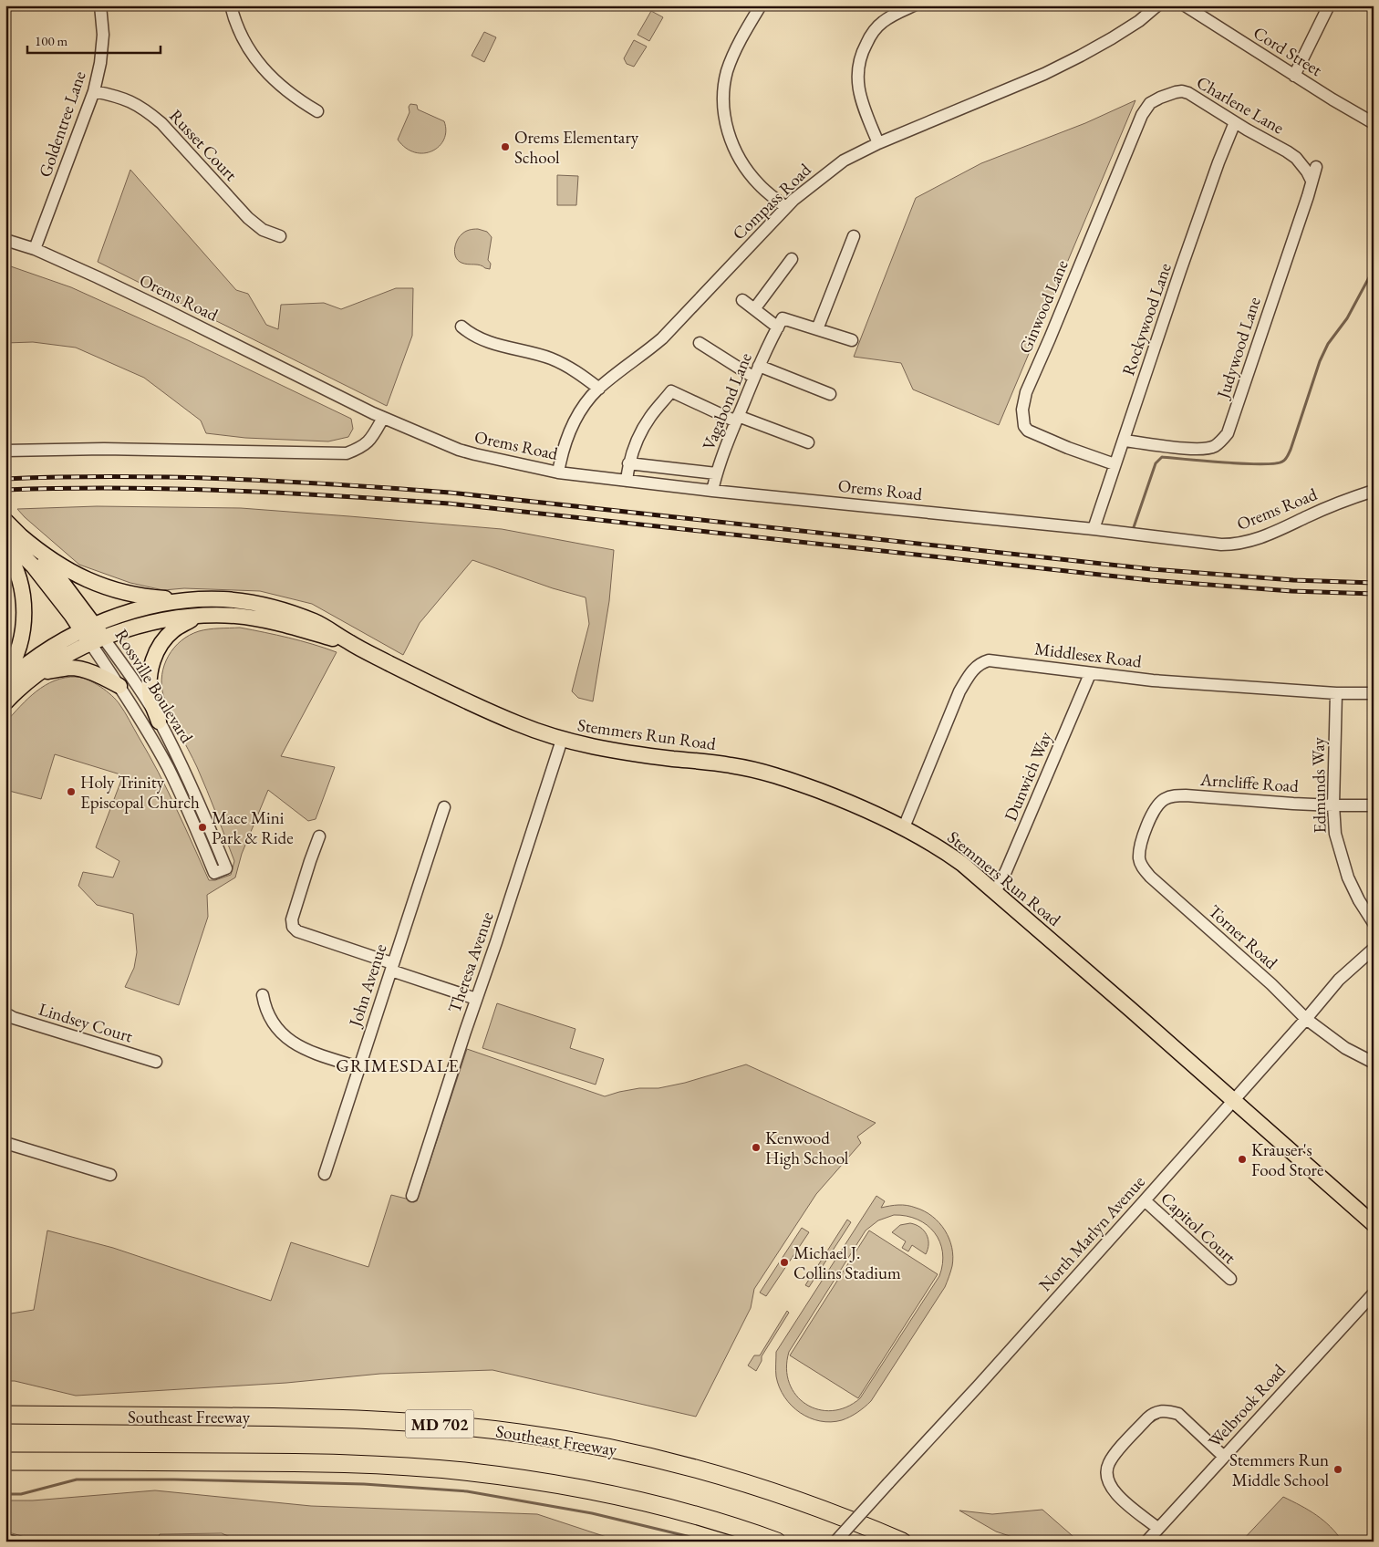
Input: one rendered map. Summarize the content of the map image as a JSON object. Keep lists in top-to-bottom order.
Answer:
{
  "streets": {
    "highway": ["Southeast Freeway", "MD 702"],
    "main road": ["Rossville Boulevard", "Stemmers Run Road"],
    "street": [
      "Cord Street",
      "Charlene Lane",
      "Goldentree Lane",
      "Russet Court",
      "Compass Road",
      "Orems Road",
      "Ginwood Lane",
      "Rockywood Lane",
      "Judywood Lane",
      "Vagabond Lane",
      "Middlesex Road",
      "Dunwich Way",
      "Arncliffe Road",
      "Edmunds Way",
      "Torner Road",
      "Theresa Avenue",
      "John Avenue",
      "Lindsey Court",
      "Capitol Court",
      "North Marlyn Avenue",
      "Welbrook Road"
    ]
  },
  "crossings": [
    ["Charlene Lane", "Ginwood Lane"],
    ["Charlene Lane", "Rockywood Lane"],
    ["Charlene Lane", "Judywood Lane"],
    ["Goldentree Lane", "Russet Court"],
    ["Goldentree Lane", "Orems Road"],
    ["Compass Road", "Orems Road"],
    ["Orems Road", "Rockywood Lane"],
    ["Orems Road", "Vagabond Lane"],
    ["Ginwood Lane", "Rockywood Lane"],
    ["Rockywood Lane", "Judywood Lane"],
    ["Middlesex Road", "Stemmers Run Road"],
    ["Middlesex Road", "Dunwich Way"],
    ["Middlesex Road", "Edmunds Way"],
    ["Rossville Boulevard", "Stemmers Run Road"],
    ["Stemmers Run Road", "Dunwich Way"],
    ["Stemmers Run Road", "Theresa Avenue"],
    ["Stemmers Run Road", "North Marlyn Avenue"],
    ["Arncliffe Road", "Edmunds Way"],
    ["Arncliffe Road", "Torner Road"],
    ["Torner Road", "North Marlyn Avenue"],
    ["Capitol Court", "North Marlyn Avenue"]
  ],
  "districts": ["GRIMESDALE"],
  "places": [
    "Orems Elementary School",
    "Holy Trinity Episcopal Church",
    "Mace Mini Park & Ride",
    "Kenwood High School",
    "Krauser's Food Store",
    "Michael J. Collins Stadium",
    "Stemmers Run Middle School"
  ],
  "scale_bar": "100 m"
}
